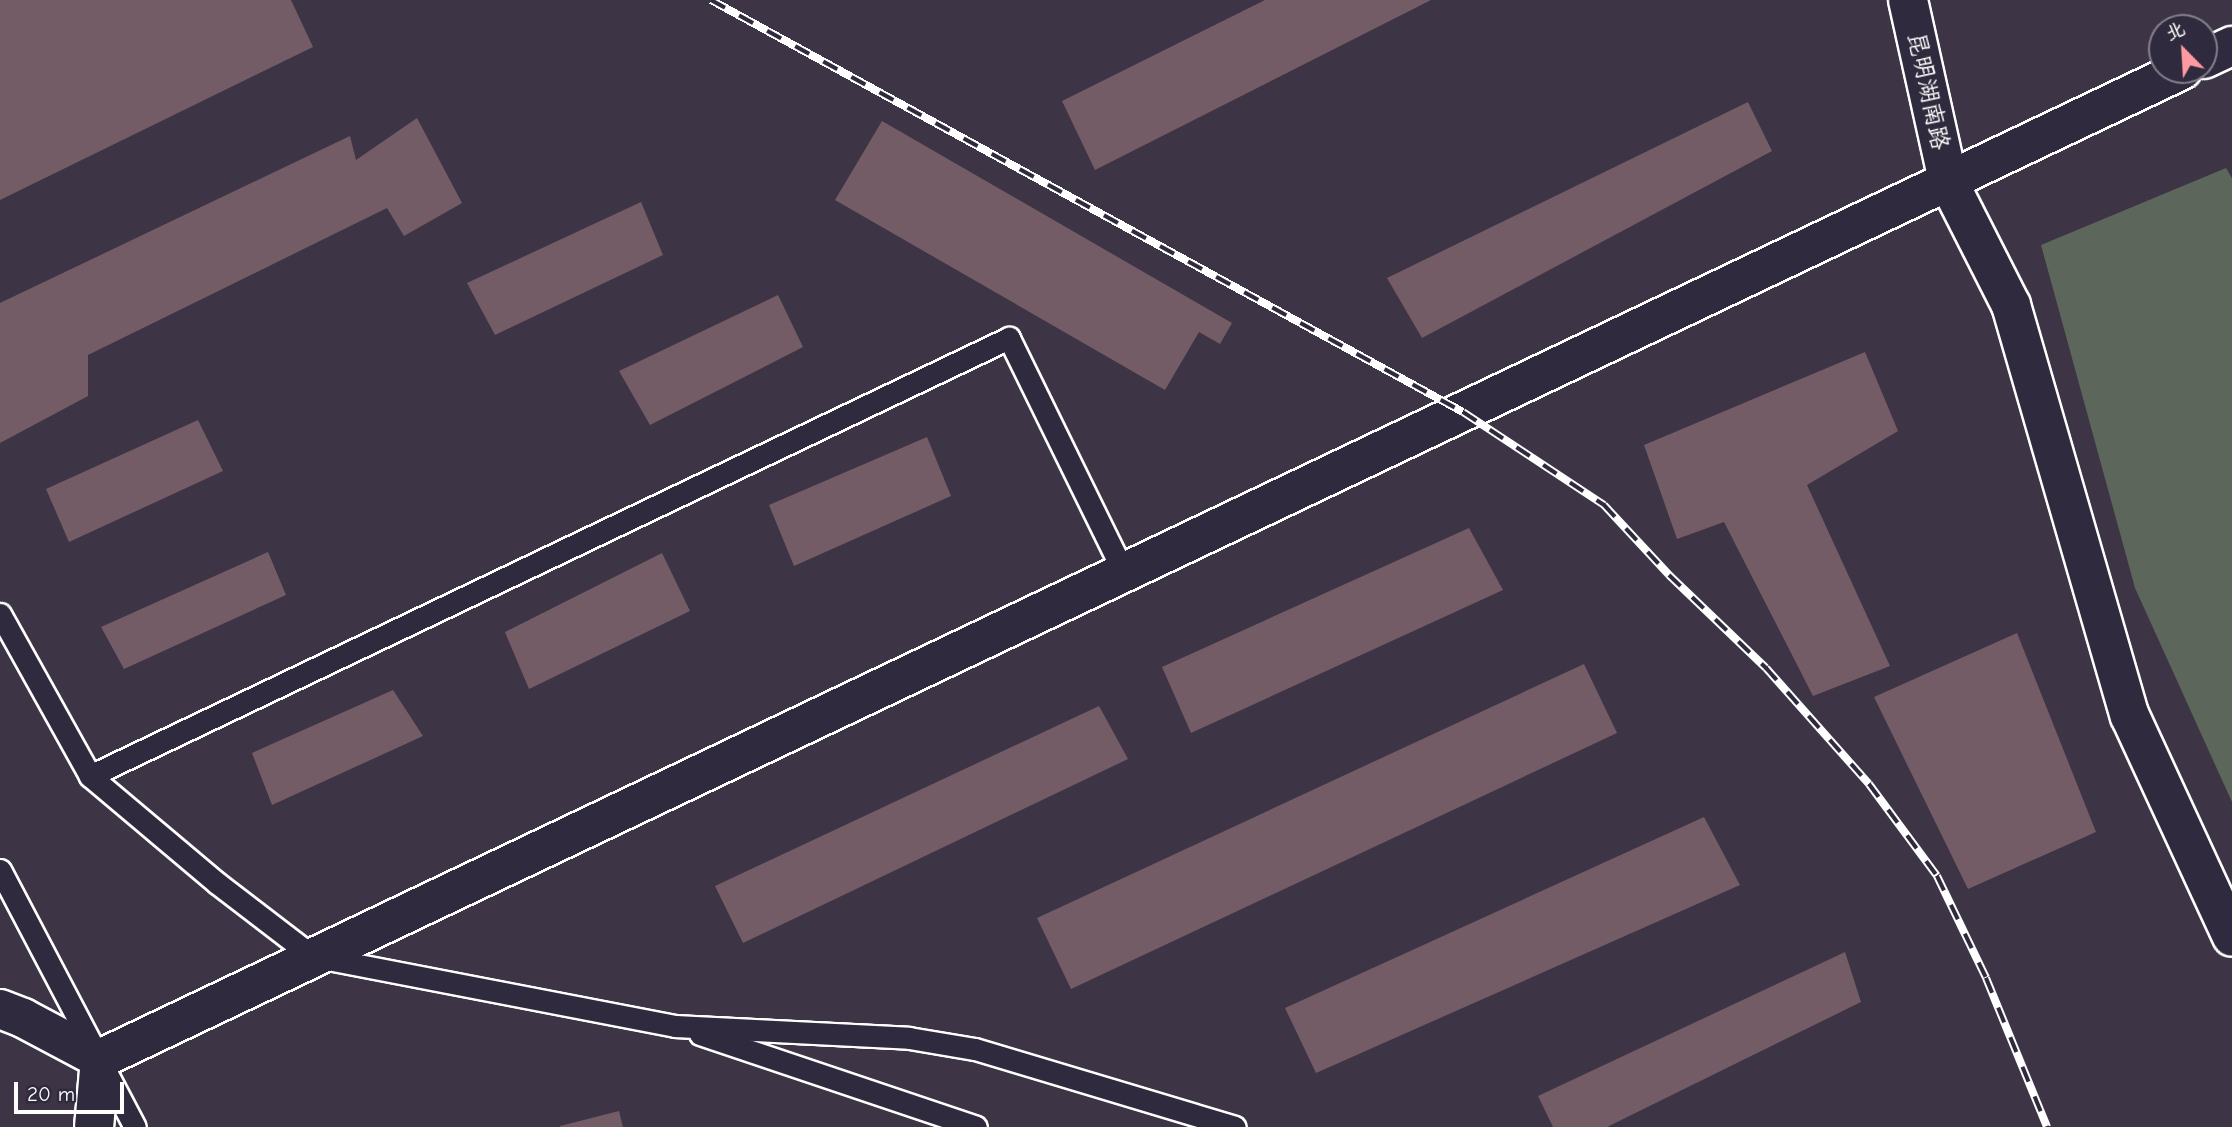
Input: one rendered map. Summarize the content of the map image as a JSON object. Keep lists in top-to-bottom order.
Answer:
{
  "streets": {
    "street": ["昆明湖南路"]
  },
  "scale_bar": "20 m",
  "north": "top left"
}
